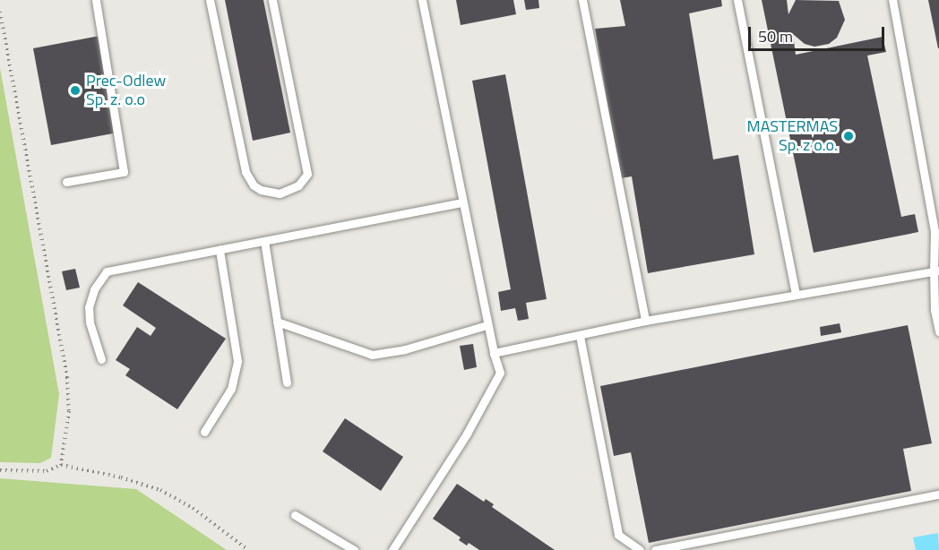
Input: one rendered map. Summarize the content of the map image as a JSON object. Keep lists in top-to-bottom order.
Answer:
{
  "places": ["Prec-Odlew Sp. z. o.o", "MASTERMAS Sp. z o.o."],
  "scale_bar": "50 m"
}
